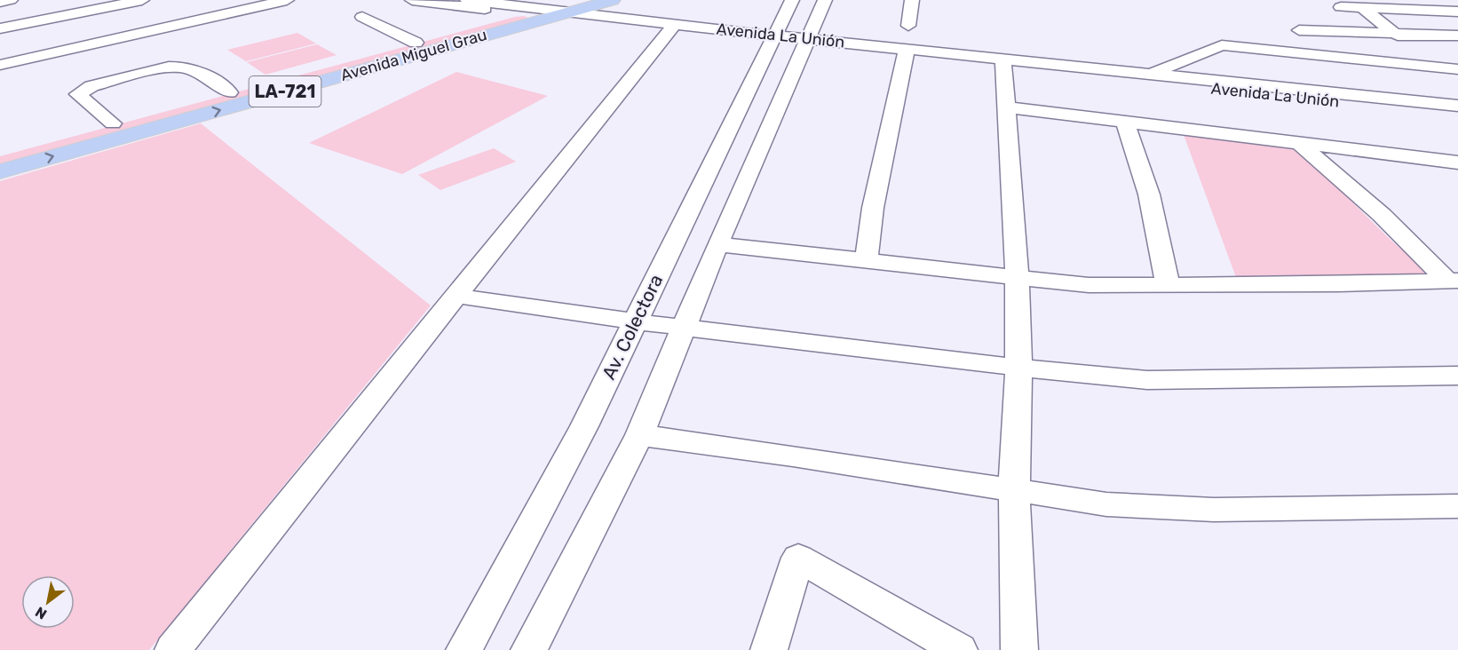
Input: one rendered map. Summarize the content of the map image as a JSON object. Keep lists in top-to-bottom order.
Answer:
{
  "streets": {
    "main road": ["Avenida Miguel Grau", "LA-721"],
    "street": ["Avenida La Unión", "Av. Colectora"]
  },
  "crossings": [
    ["Avenida La Unión", "Avenida Miguel Grau"],
    ["Avenida La Unión", "Av. Colectora"]
  ],
  "north": "bottom left"
}
